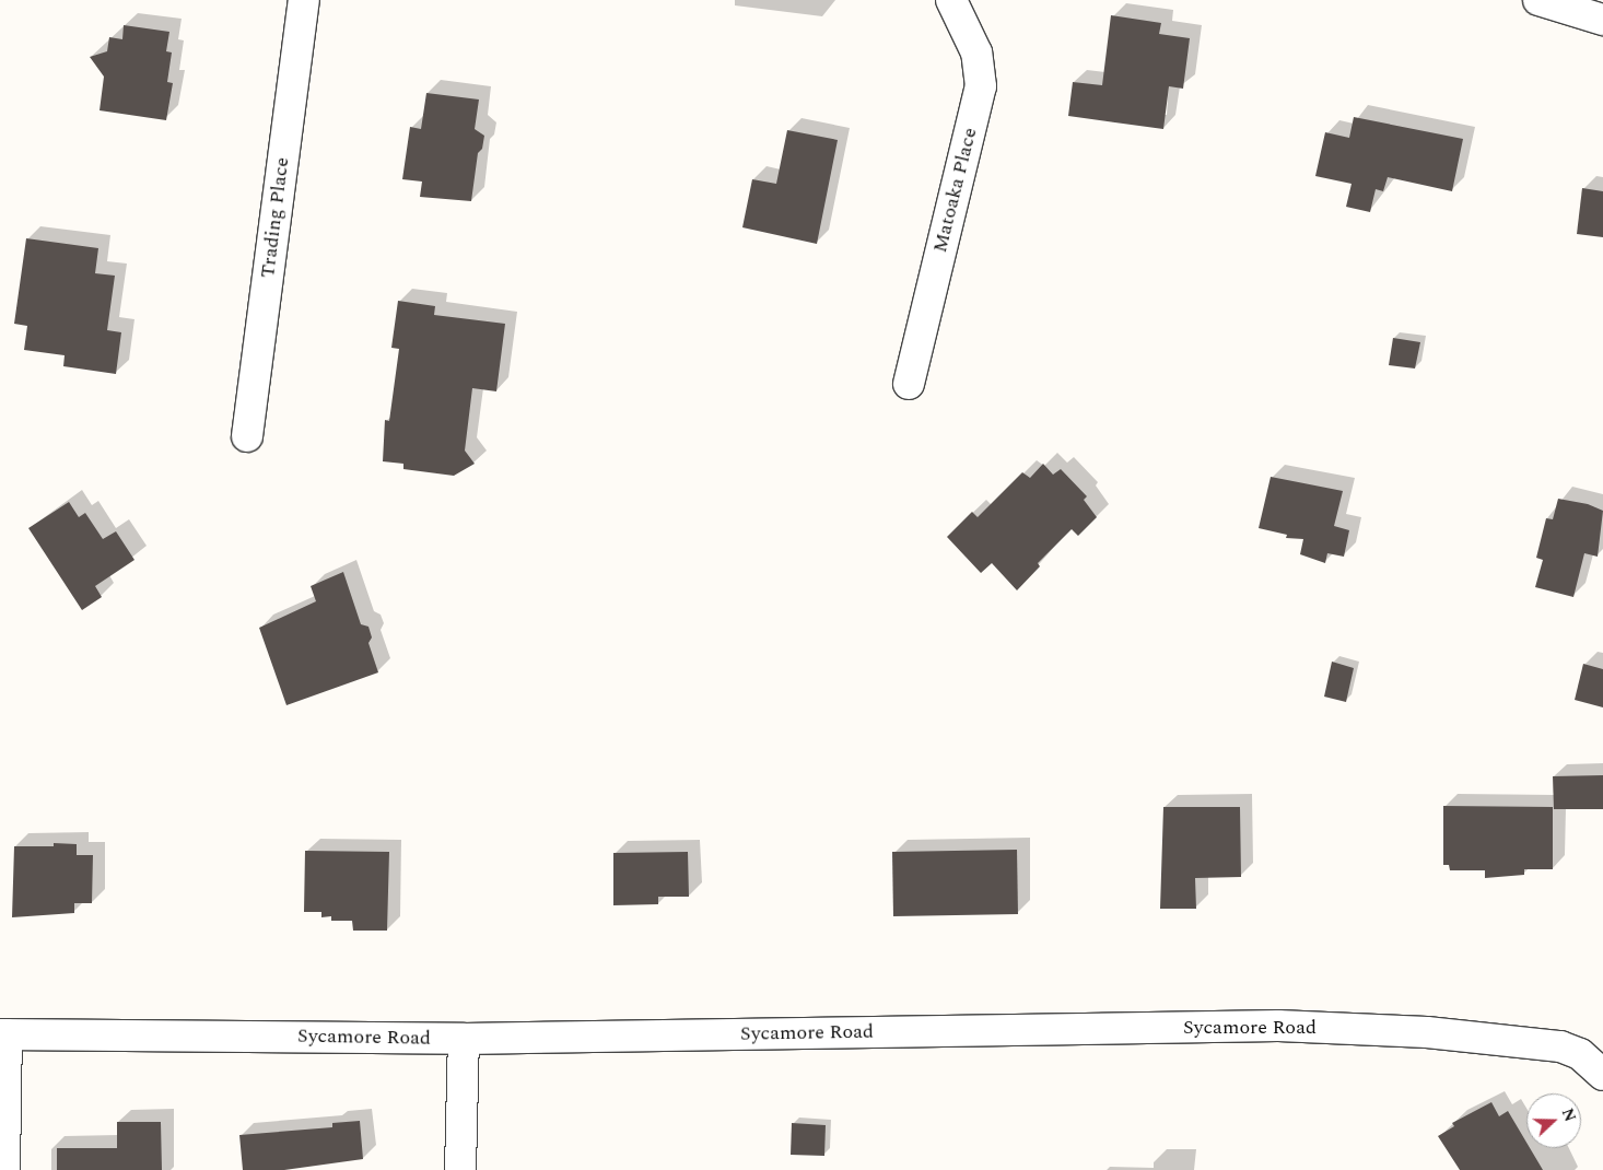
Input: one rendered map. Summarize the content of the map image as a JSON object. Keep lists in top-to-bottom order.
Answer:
{
  "streets": {
    "street": ["Matoaka Place", "Trading Place", "Sycamore Road"]
  },
  "north": "right"
}
